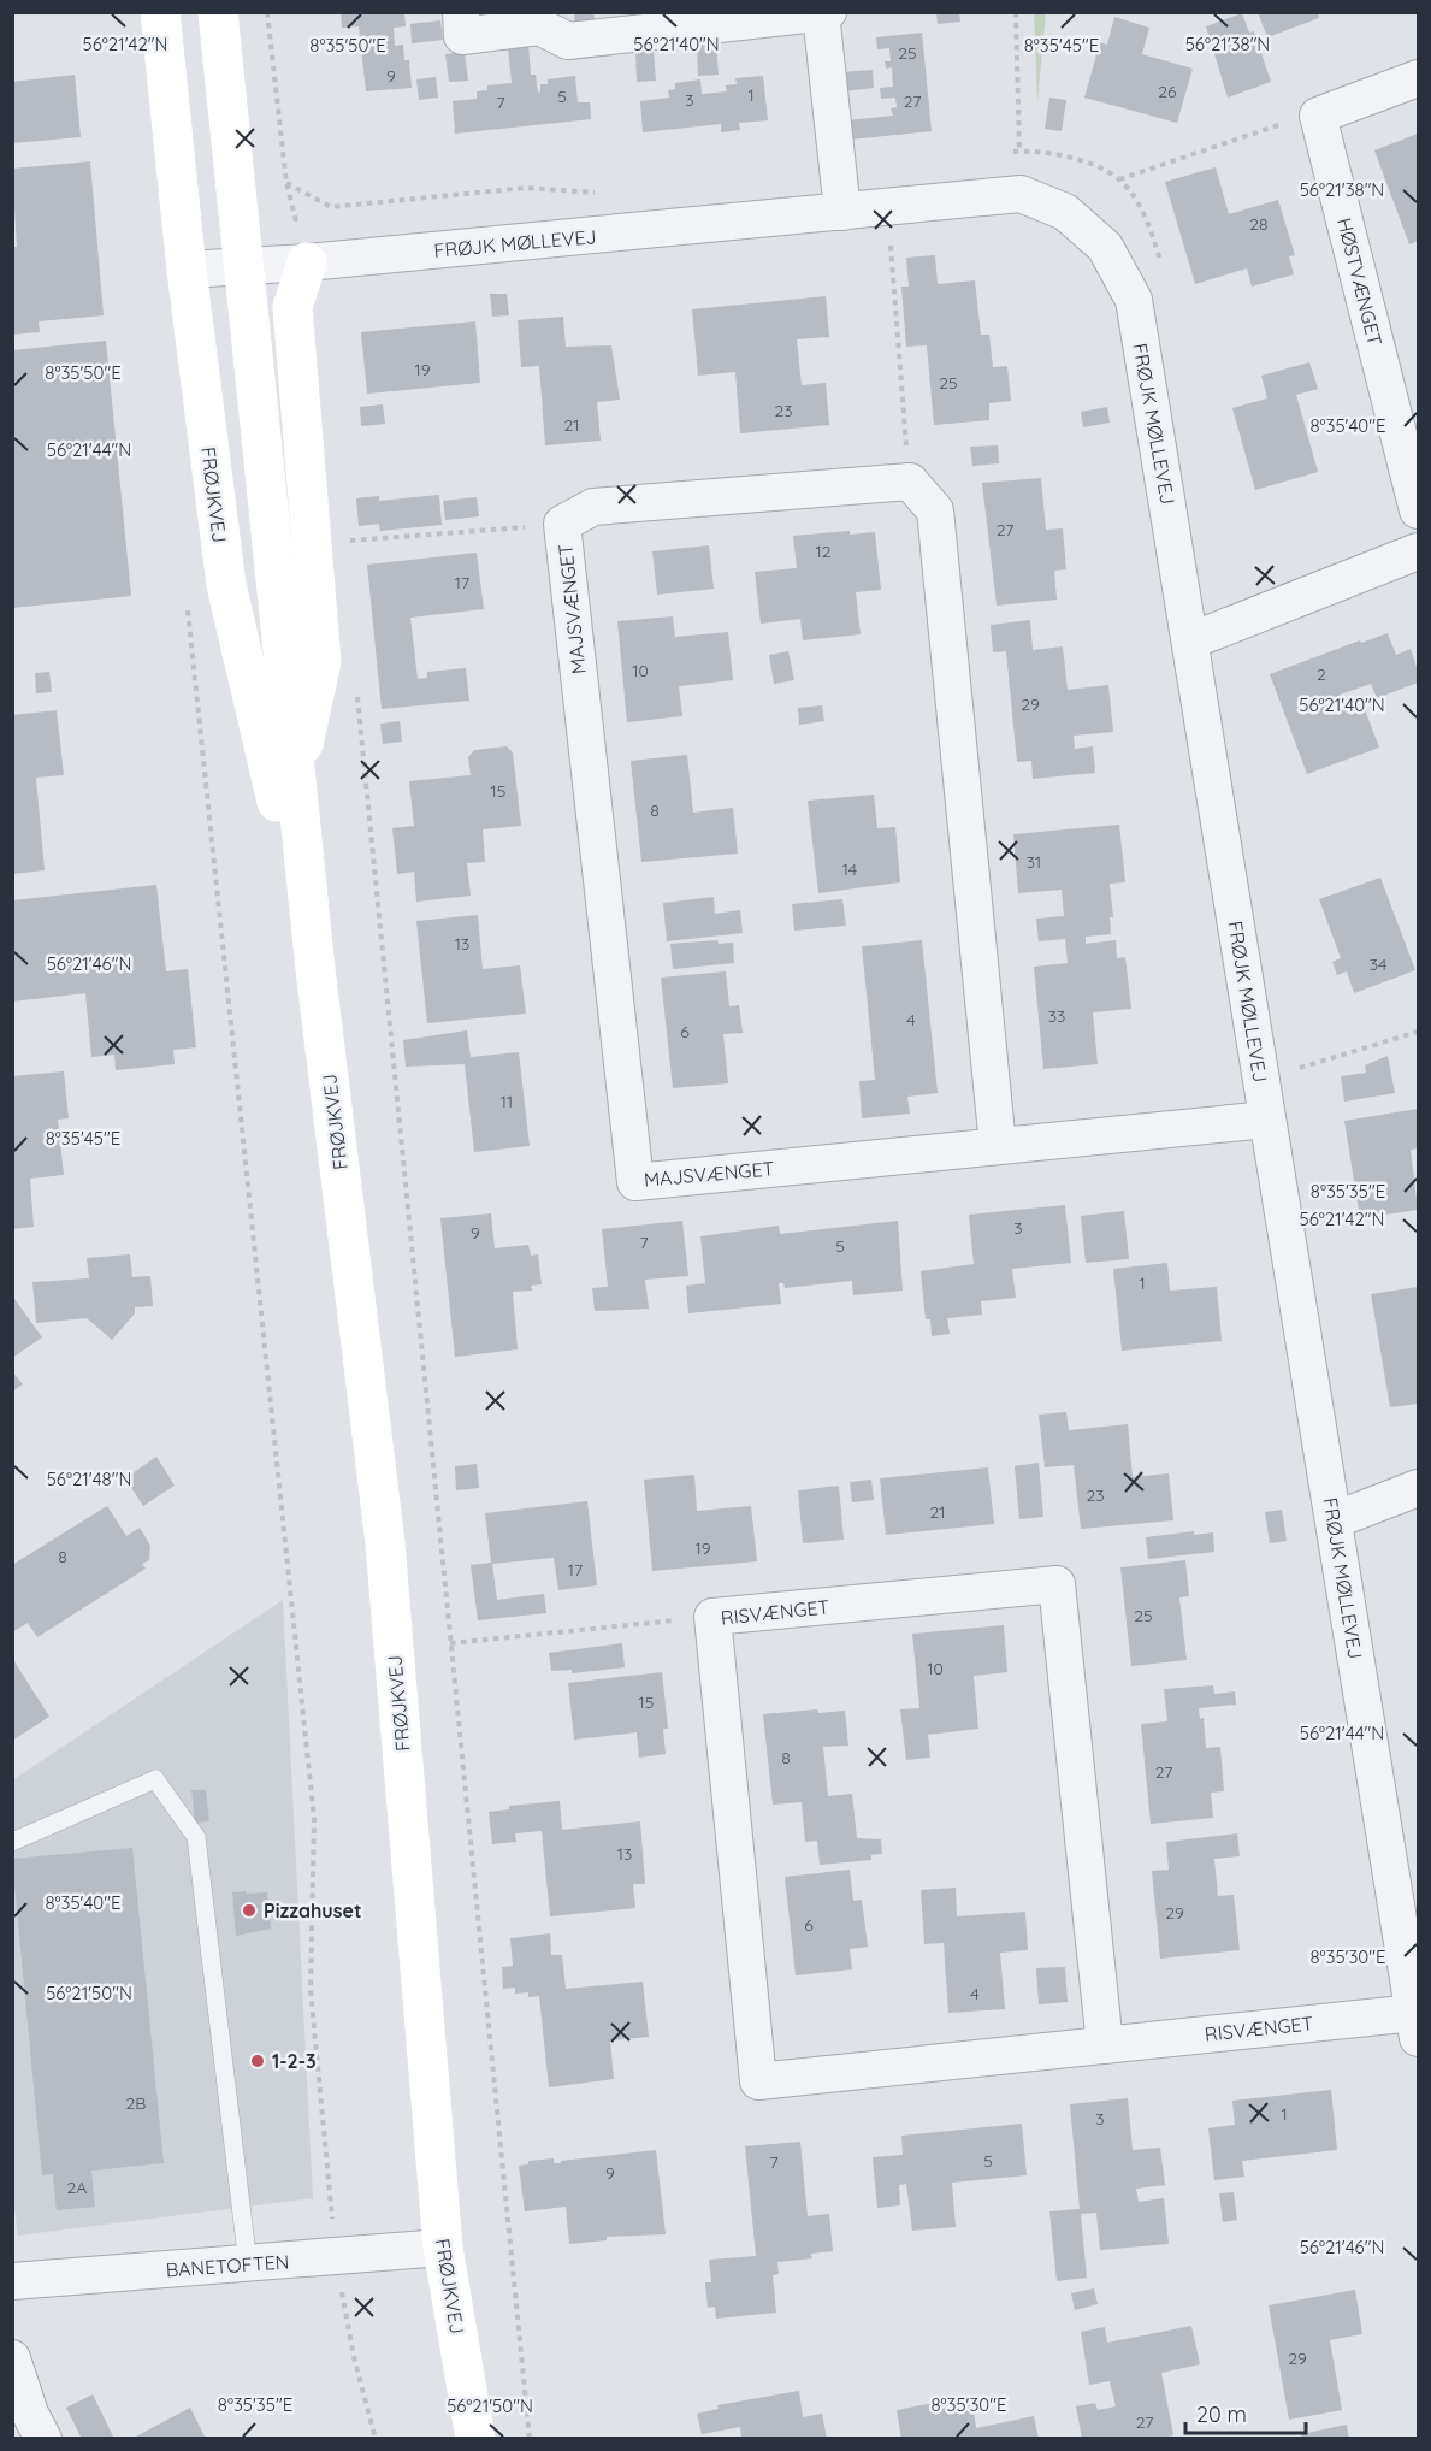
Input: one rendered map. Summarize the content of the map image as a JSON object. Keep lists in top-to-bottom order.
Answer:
{
  "streets": {
    "street": [
      "FRØJK MØLLEVEJ",
      "HØSTVÆNGET",
      "FRØJKVEJ",
      "MAJSVÆNGET",
      "RISVÆNGET",
      "BANETOFTEN"
    ]
  },
  "crossings": [
    ["FRØJK MØLLEVEJ", "FRØJKVEJ"],
    ["FRØJK MØLLEVEJ", "MAJSVÆNGET"],
    ["FRØJK MØLLEVEJ", "RISVÆNGET"],
    ["FRØJKVEJ", "BANETOFTEN"]
  ],
  "places": ["Pizzahuset", "1-2-3"],
  "house_numbers": [
    "25",
    "9",
    "26",
    "1",
    "5",
    "3",
    "27",
    "7",
    "28",
    "19",
    "25",
    "23",
    "21",
    "27",
    "12",
    "17",
    "10",
    "2",
    "29",
    "15",
    "8",
    "31",
    "14",
    "13",
    "34",
    "33",
    "4",
    "6",
    "11",
    "3",
    "9",
    "7",
    "5",
    "1",
    "23",
    "21",
    "19",
    "8",
    "17",
    "25",
    "10",
    "15",
    "8",
    "27",
    "13",
    "29",
    "6",
    "4",
    "2B",
    "1",
    "3",
    "5",
    "7",
    "9",
    "2A",
    "29",
    "27"
  ],
  "scale_bar": "20 m",
  "coordinates": [
    "56°21'42\"N",
    "56°21'38\"N",
    "56°21'40\"N",
    "8°35'50\"E",
    "8°35'45\"E",
    "8°35'40\"E",
    "56°21'44\"N",
    "56°21'46\"N",
    "8°35'35\"E",
    "56°21'48\"N",
    "8°35'30\"E",
    "56°21'50\"N"
  ]
}
